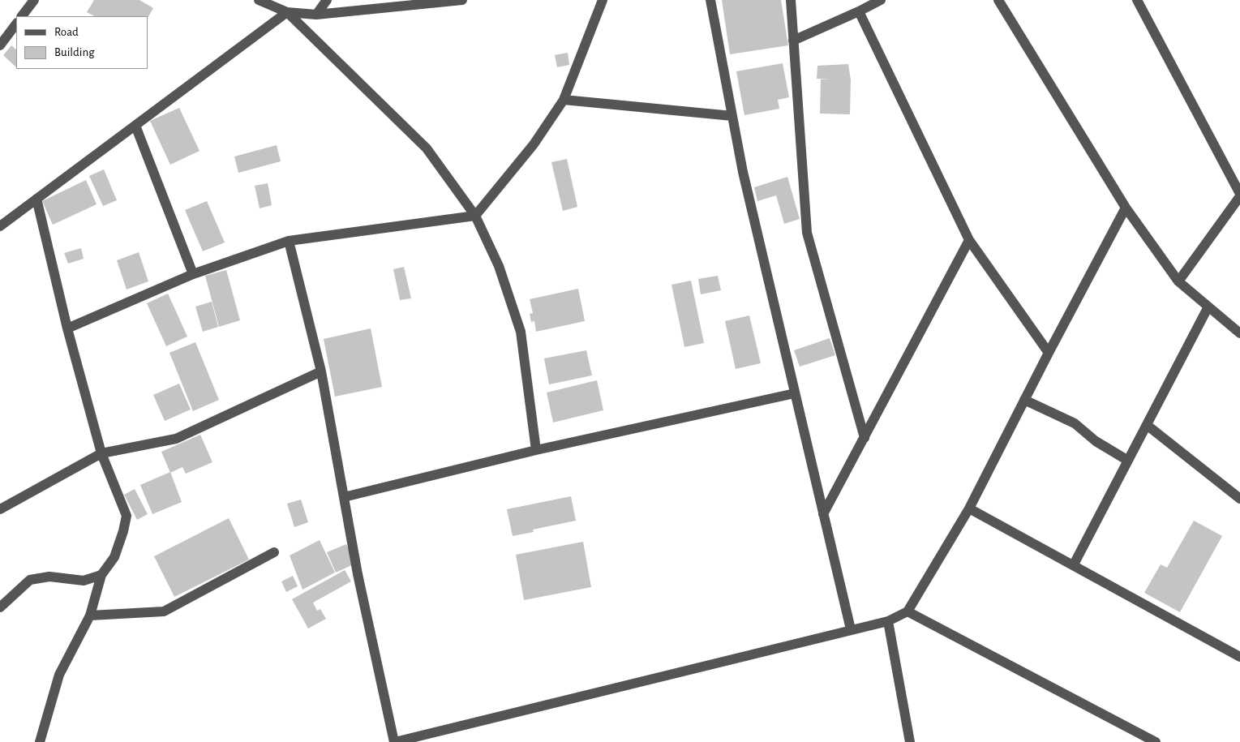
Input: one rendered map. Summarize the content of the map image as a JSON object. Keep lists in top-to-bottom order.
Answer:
{
  "legend": ["Road", "Building"]
}
